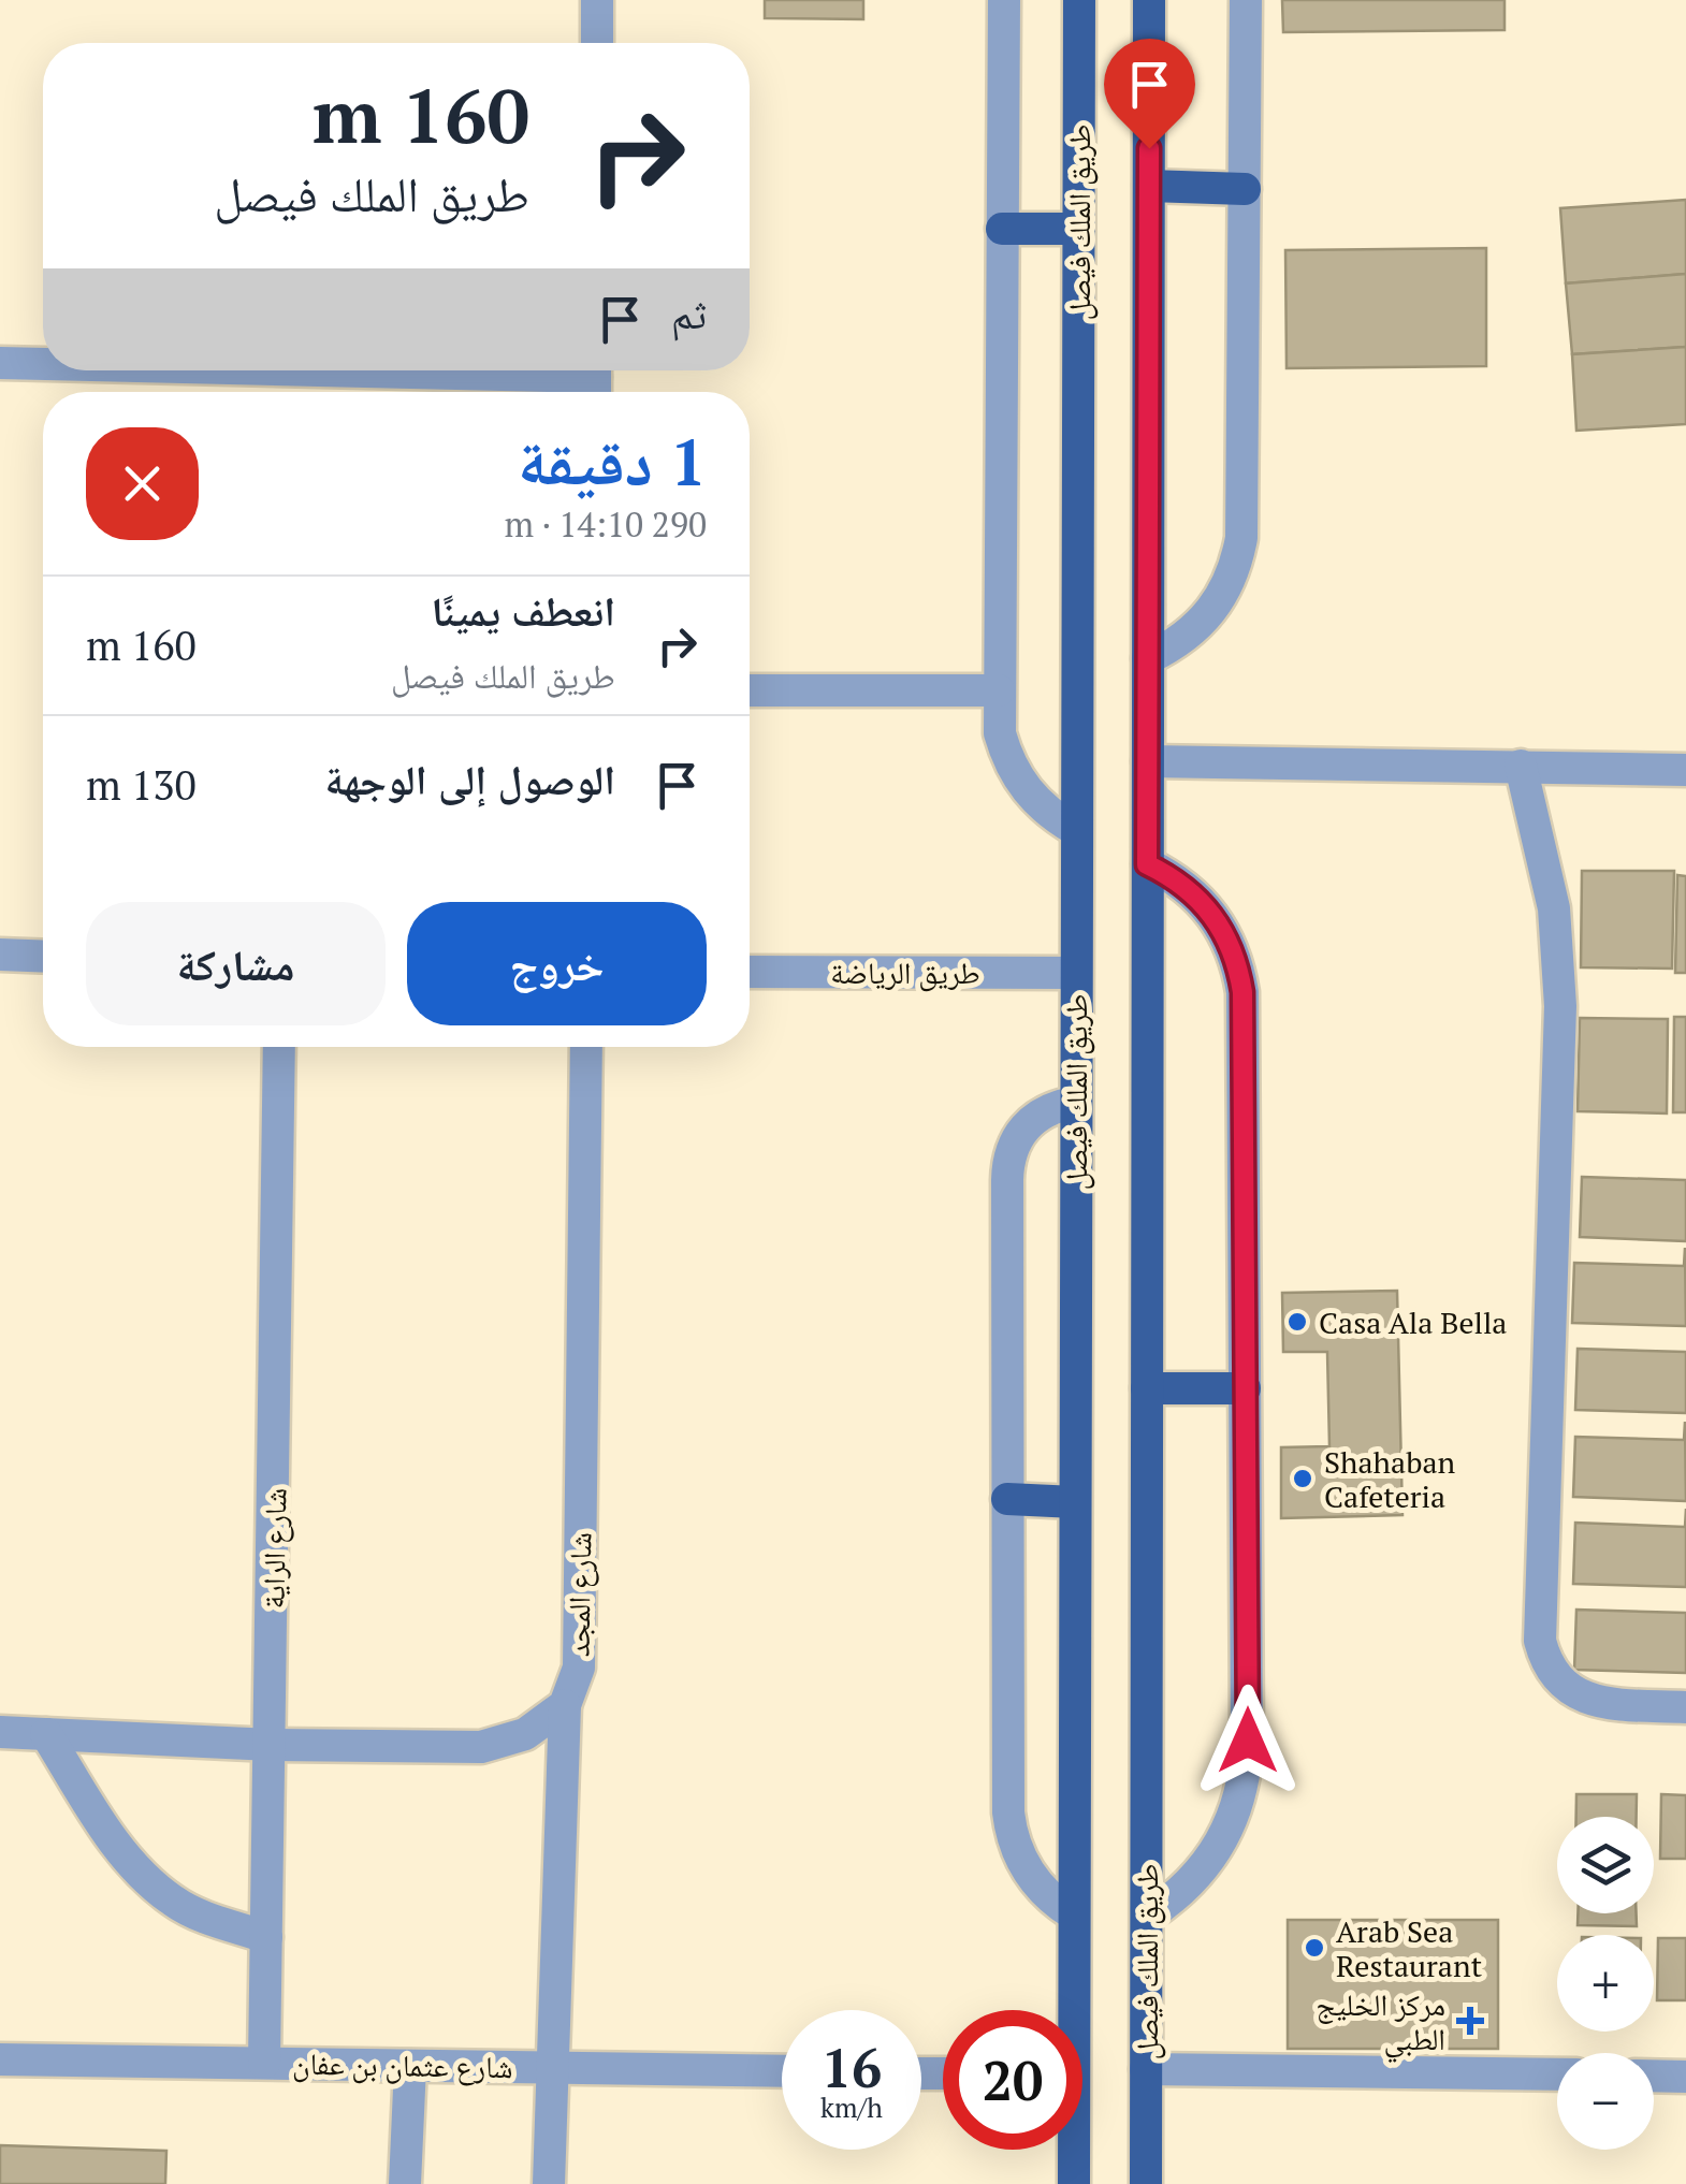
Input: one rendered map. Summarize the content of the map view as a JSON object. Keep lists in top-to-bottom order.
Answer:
{
  "streets": {
    "main road": ["طريق الملك فيصل"],
    "street": [
      "طريق الرياضة",
      "شارع الراية",
      "شارع المجد",
      "شارع عثمان بن عفان"
    ]
  },
  "crossings": [
    ["طريق الملك فيصل", "طريق الرياضة"],
    ["شارع الراية", "شارع عثمان بن عفان"],
    ["شارع المجد", "شارع عثمان بن عفان"]
  ],
  "places": {
    "other": ["Casa Ala Bella", "Shahaban Cafeteria", "Arab Sea Restaurant"],
    "health": ["مركز الخليج الطبي"]
  },
  "page": {
    "turn": ["160 m", "طريق الملك فيصل"],
    "then": "ثم",
    "heading": ["1 دقيقة", "290 m · 14:10"],
    "list": [
      {
        "name": "انعطف يمينًا",
        "note": "طريق الملك فيصل",
        "value": "160 m"
      },
      {
        "name": "الوصول إلى الوجهة",
        "value": "130 m"
      }
    ],
    "buttons": ["خروج", "مشاركة"],
    "map_buttons": ["+", "−"],
    "speed": "16 km/h",
    "limit": "20"
  }
}
